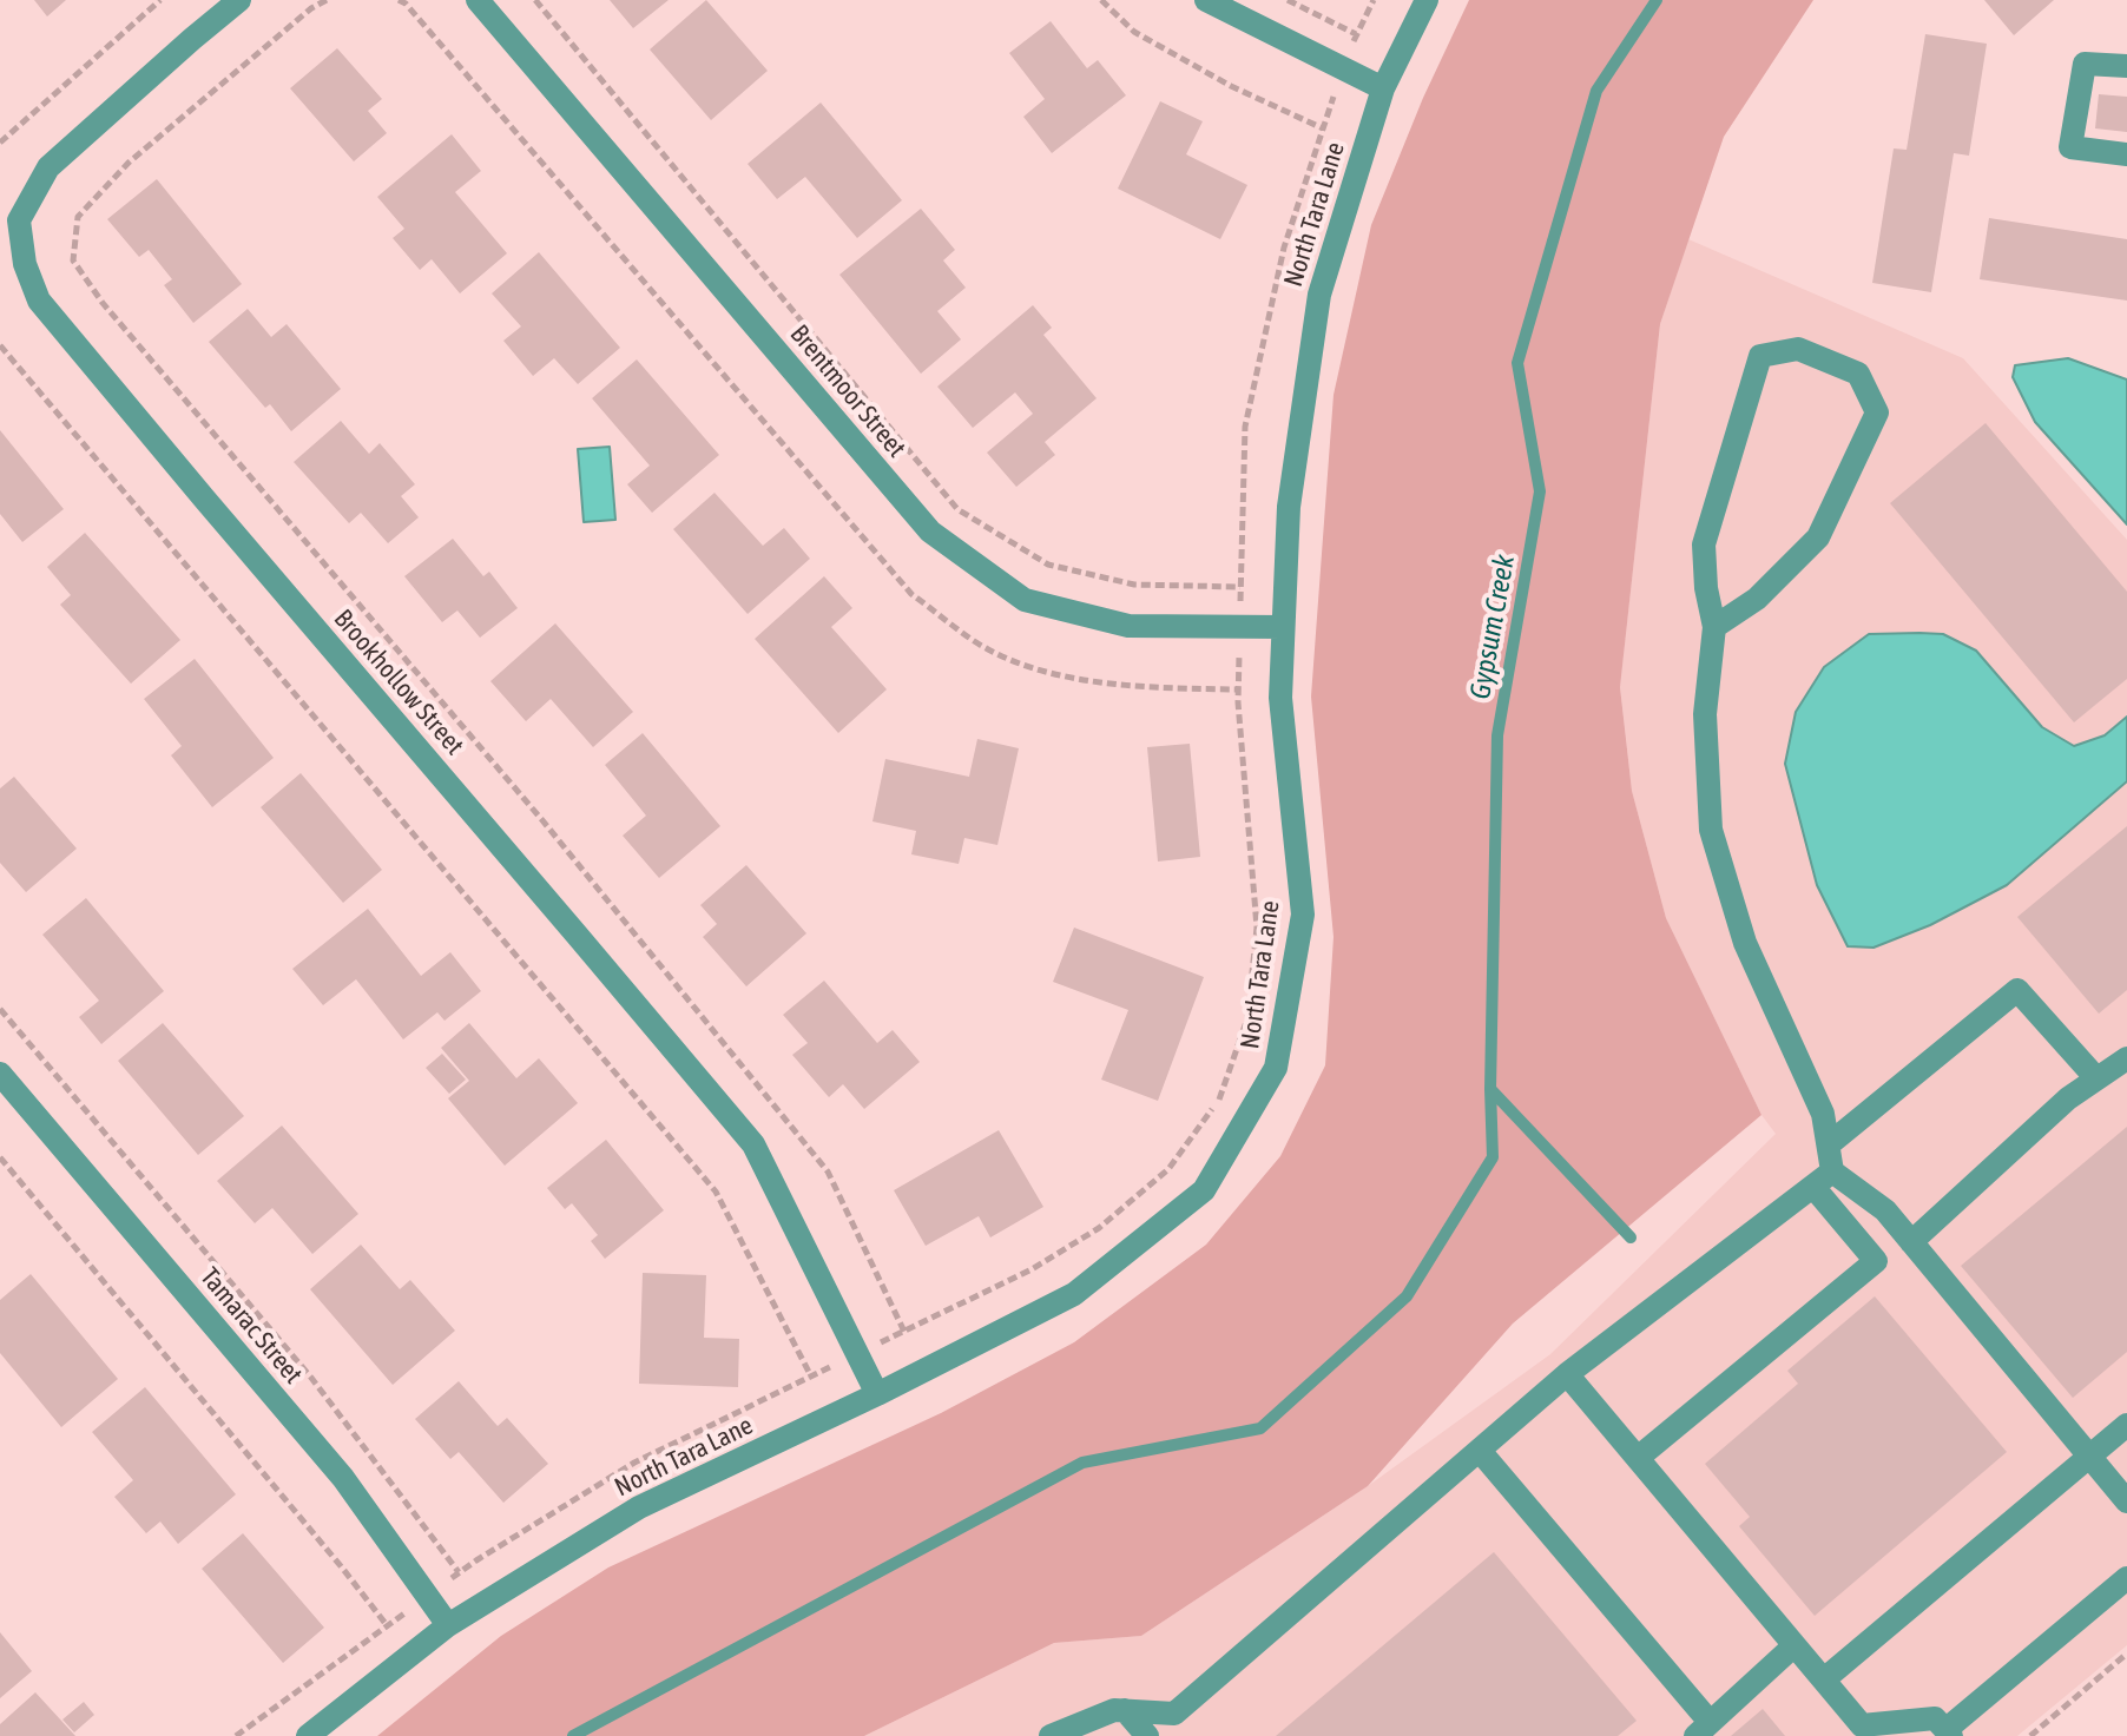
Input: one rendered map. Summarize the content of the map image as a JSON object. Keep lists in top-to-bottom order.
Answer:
{
  "streets": {
    "street": [
      "North Tara Lane",
      "Brentmoor Street",
      "Brookhollow Street",
      "Tamarac Street"
    ]
  },
  "crossings": [
    ["North Tara Lane", "Brentmoor Street"],
    ["North Tara Lane", "Brookhollow Street"],
    ["North Tara Lane", "Tamarac Street"]
  ],
  "water": ["Gypsum Creek"]
}
